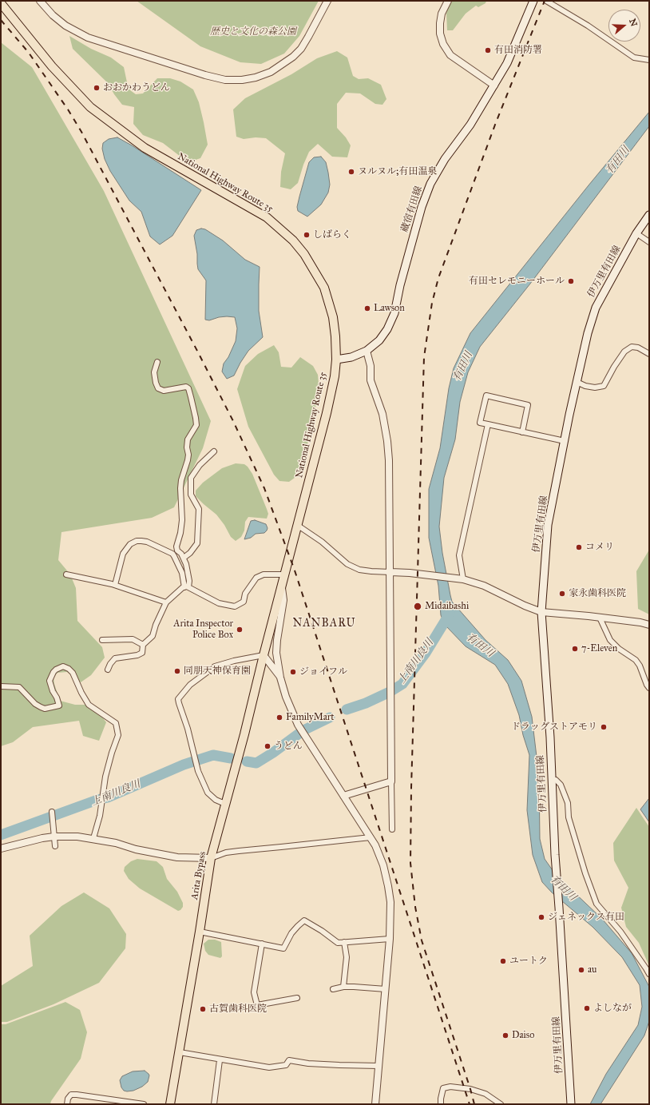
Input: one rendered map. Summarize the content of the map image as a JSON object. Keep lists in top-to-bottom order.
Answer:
{
  "streets": {
    "highway": ["National Highway Route 35", "Arita Bypass"],
    "main road": ["蔵宿有田線", "伊万里有田線"]
  },
  "crossings": [
    ["National Highway Route 35", "蔵宿有田線"],
    ["National Highway Route 35", "Arita Bypass"]
  ],
  "districts": ["NANBARU"],
  "water": ["有田川", "上南川良川"],
  "parks": ["歴史と文化の森公園"],
  "places": [
    "有田消防署",
    "おおかわうどん",
    "ヌルヌル;有田温泉",
    "しばらく",
    "有田セレモニーホール",
    "Lawson",
    "コメリ",
    "家永歯科医院",
    "Midaibashi",
    "Arita Inspector Police Box",
    "7-Eleven",
    "同朋天神保育園",
    "ジョイフル",
    "FamilyMart",
    "ドラッグストアモリ",
    "うどん",
    "ジェネックス有田",
    "ユートク",
    "au",
    "よしなが",
    "古賀歯科医院",
    "Daiso"
  ],
  "north": "right"
}
